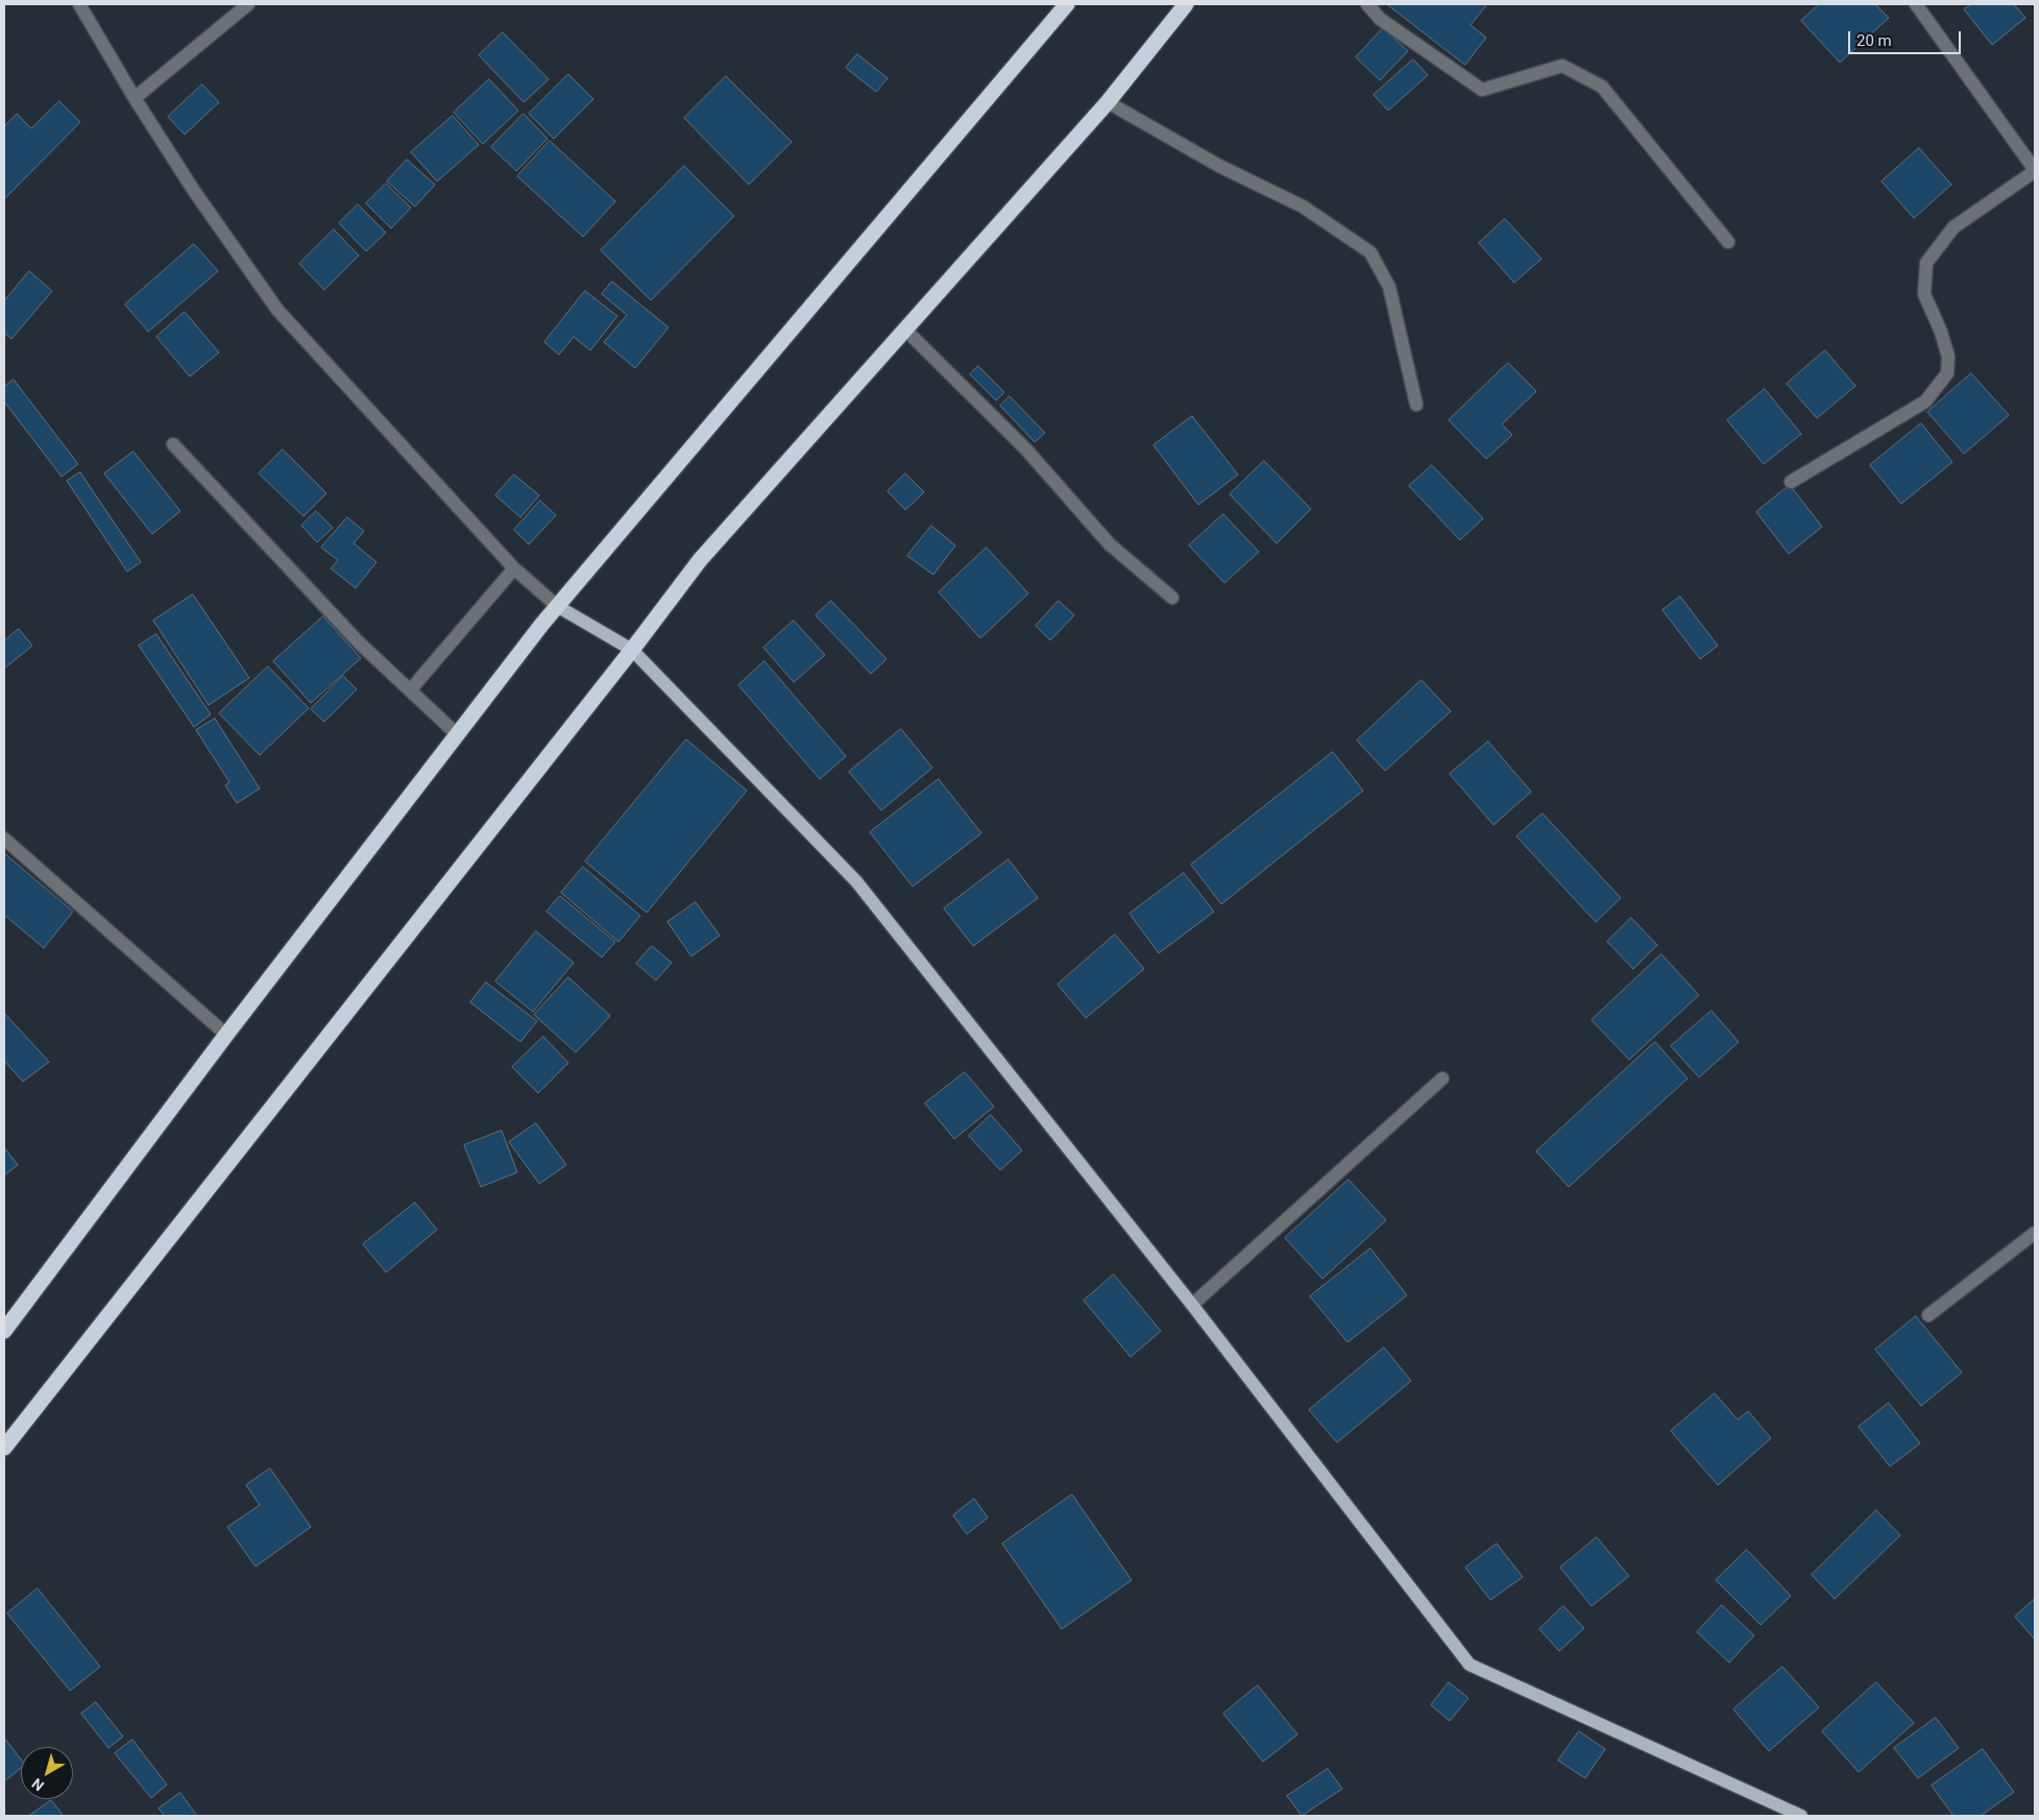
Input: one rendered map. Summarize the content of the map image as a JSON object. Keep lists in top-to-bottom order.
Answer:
{
  "scale_bar": "20 m",
  "north": "bottom left"
}
